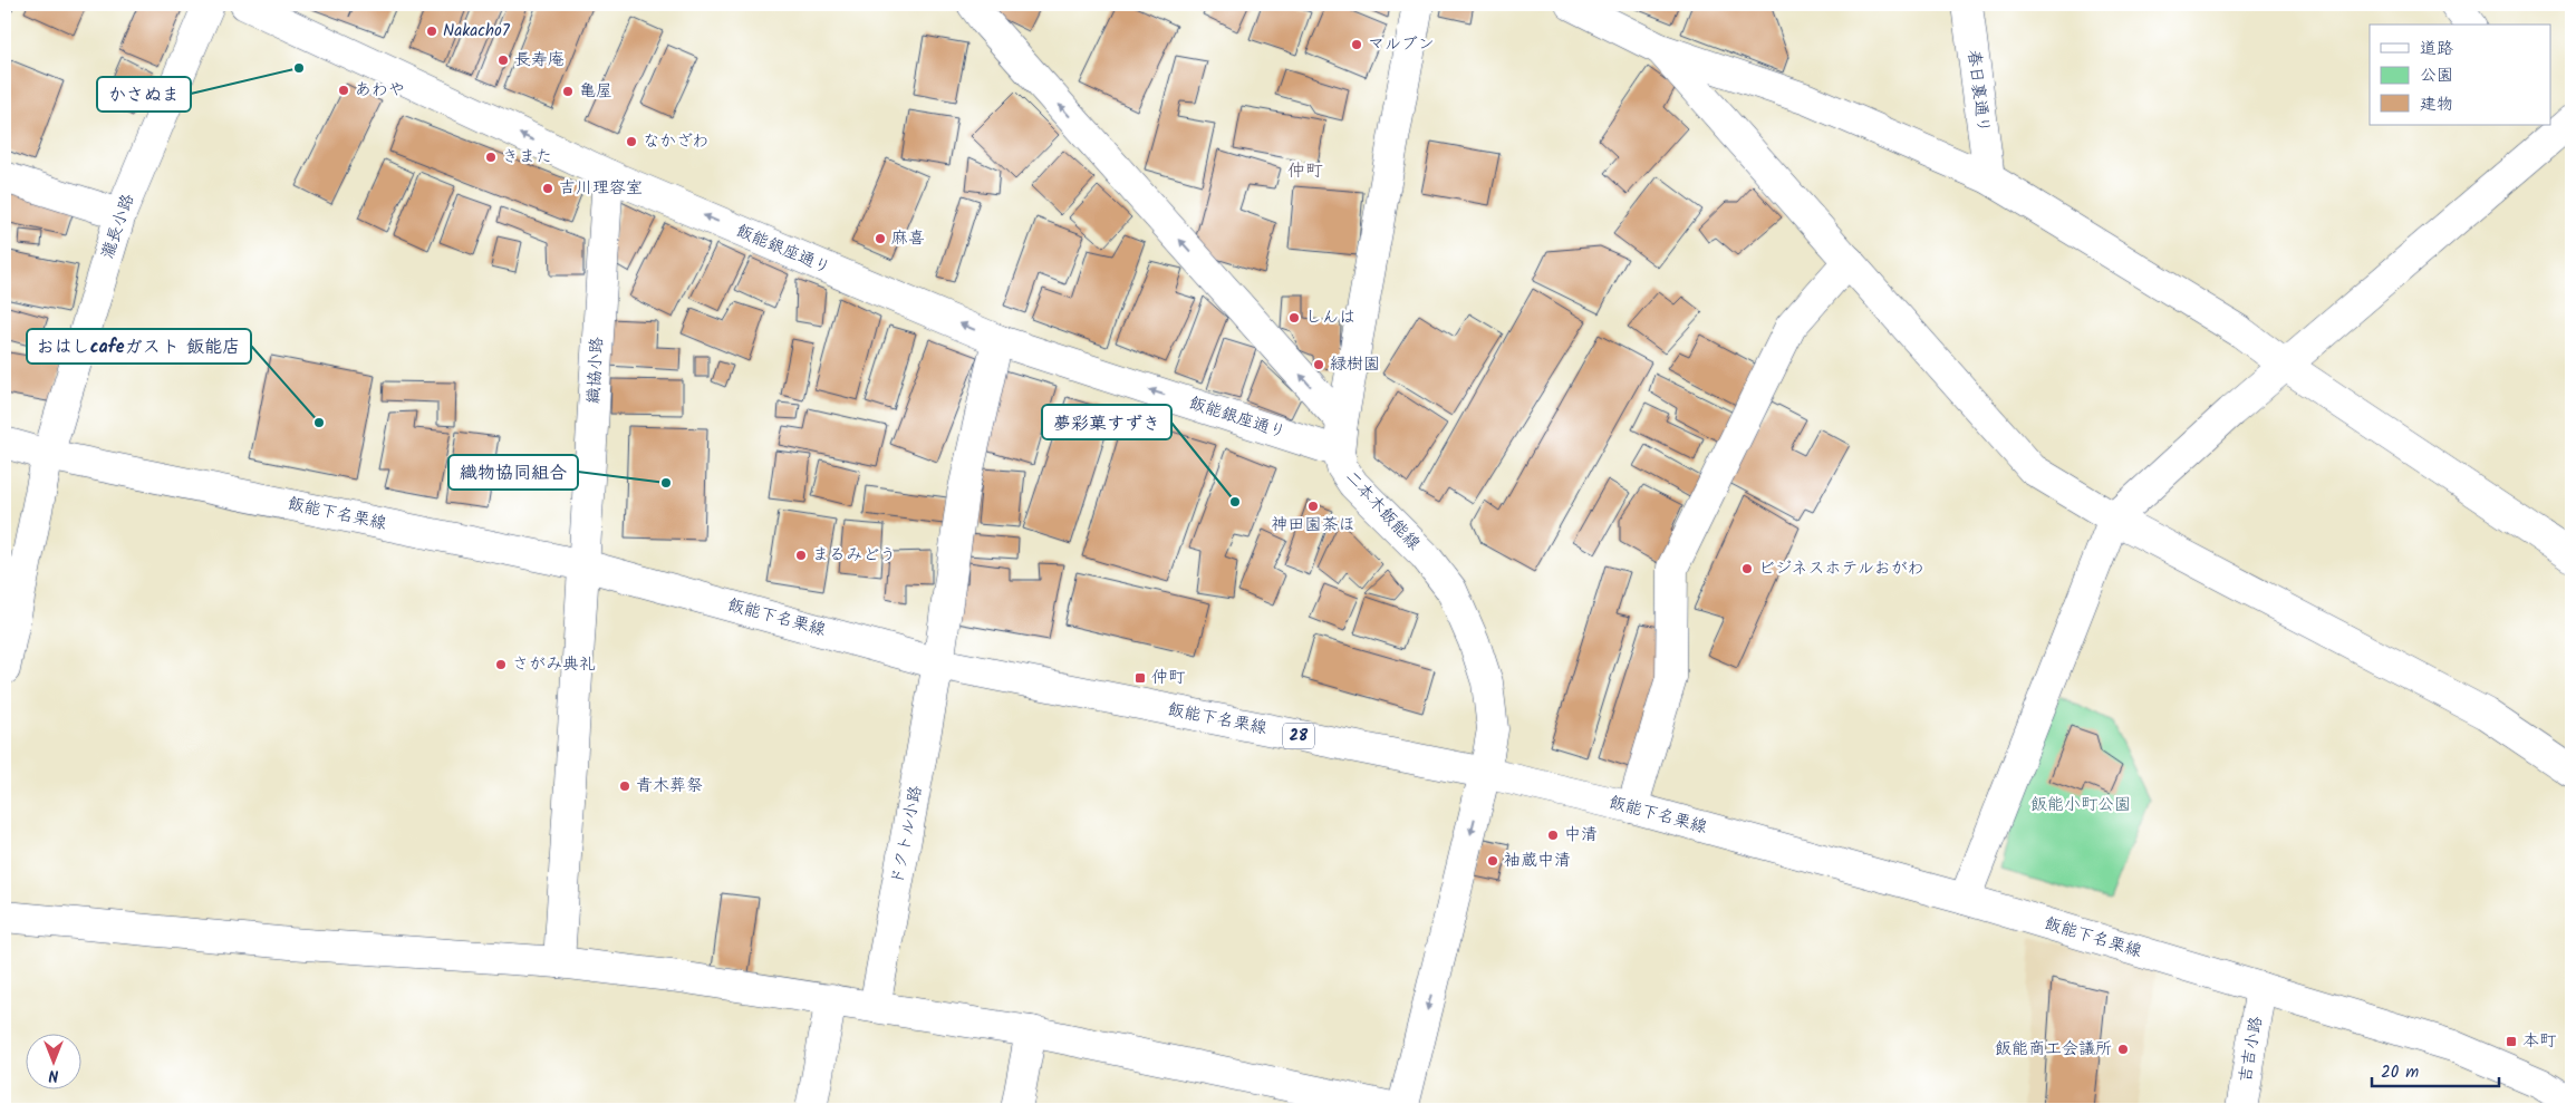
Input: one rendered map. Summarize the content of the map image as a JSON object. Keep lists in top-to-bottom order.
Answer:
{
  "streets": {
    "street": [
      "春日裏通り",
      "瀧長小路",
      "飯能銀座通り",
      "織協小路",
      "二本木飯能線",
      "飯能下名栗線",
      "28",
      "ドクトル小路",
      "吉吉小路"
    ]
  },
  "crossings": [
    ["瀧長小路", "飯能下名栗線"],
    ["飯能銀座通り", "織協小路"],
    ["飯能銀座通り", "二本木飯能線"],
    ["飯能銀座通り", "ドクトル小路"],
    ["織協小路", "飯能下名栗線"],
    ["二本木飯能線", "飯能下名栗線"],
    ["飯能下名栗線", "ドクトル小路"],
    ["飯能下名栗線", "吉吉小路"]
  ],
  "one_way": ["飯能銀座通り"],
  "districts": ["仲町"],
  "parks": ["飯能小町公園"],
  "places": {
    "other": [
      "Nakacho7",
      "マルブン",
      "長寿庵",
      "かさぬま",
      "あわや",
      "亀屋",
      "なかざわ",
      "きまた",
      "吉川理容室",
      "麻喜",
      "しんは",
      "緑樹園",
      "おはしcafeガスト 飯能店",
      "織物協同組合",
      "夢彩菓すずき",
      "神田園茶ほ",
      "まるみどう",
      "ビジネスホテルおがわ",
      "さがみ典礼",
      "青木葬祭",
      "中清",
      "袖蔵中清",
      "飯能商工会議所"
    ],
    "transit": ["仲町", "本町"]
  },
  "legend": ["道路", "公園", "建物"],
  "scale_bar": "20 m",
  "north": "bottom"
}
